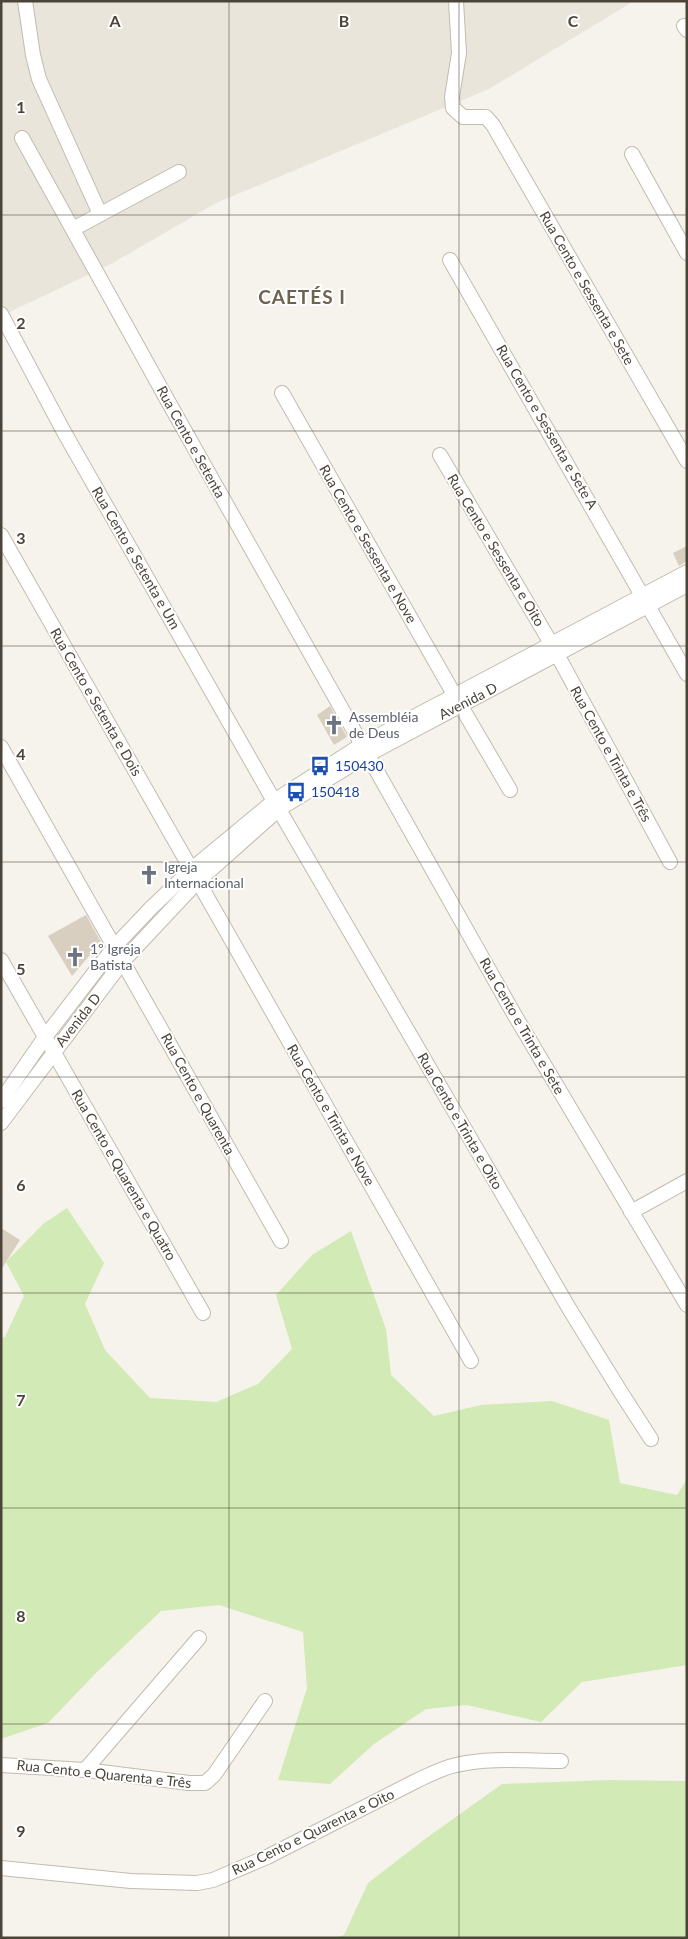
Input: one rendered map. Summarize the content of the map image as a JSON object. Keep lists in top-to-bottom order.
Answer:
{
  "streets": {
    "street": [
      "Rua Cento e Sessenta e Sete",
      "Rua Cento e Sessenta e Sete A",
      "Rua Cento e Setenta",
      "Rua Cento e Sessenta e Nove",
      "Rua Cento e Sessenta e Oito",
      "Rua Cento e Setenta e Um",
      "Avenida D",
      "Rua Cento e Setenta e Dois",
      "Rua Cento e Trinta e Três",
      "Rua Cento e Trinta e Sete",
      "Rua Cento e Quarenta",
      "Rua Cento e Trinta e Nove",
      "Rua Cento e Trinta e Oito",
      "Rua Cento e Quarenta e Quatro",
      "Rua Cento e Quarenta e Três",
      "Rua Cento e Quarenta e Oito"
    ]
  },
  "crossings": [
    ["Rua Cento e Sessenta e Sete A", "Avenida D"],
    ["Rua Cento e Setenta", "Avenida D"],
    ["Rua Cento e Setenta", "Rua Cento e Trinta e Sete"],
    ["Rua Cento e Sessenta e Nove", "Avenida D"],
    ["Rua Cento e Sessenta e Oito", "Avenida D"],
    ["Rua Cento e Sessenta e Oito", "Rua Cento e Trinta e Três"],
    ["Rua Cento e Setenta e Um", "Avenida D"],
    ["Rua Cento e Setenta e Um", "Rua Cento e Trinta e Oito"],
    ["Avenida D", "Rua Cento e Setenta e Dois"],
    ["Avenida D", "Rua Cento e Trinta e Três"],
    ["Avenida D", "Rua Cento e Trinta e Sete"],
    ["Avenida D", "Rua Cento e Quarenta"],
    ["Avenida D", "Rua Cento e Trinta e Nove"],
    ["Avenida D", "Rua Cento e Trinta e Oito"],
    ["Avenida D", "Rua Cento e Quarenta e Quatro"],
    ["Rua Cento e Setenta e Dois", "Rua Cento e Trinta e Nove"]
  ],
  "districts": ["CAETÉS I"],
  "places": {
    "church": ["Assembléia de Deus", "Igreja Internacional", "1º Igreja Batista"],
    "bus stop": ["150430", "150418"]
  },
  "grid": {
    "columns": ["A", "B", "C"],
    "rows": [
      "1",
      "2",
      "3",
      "4",
      "5",
      "6",
      "7",
      "8",
      "9"
    ]
  }
}
